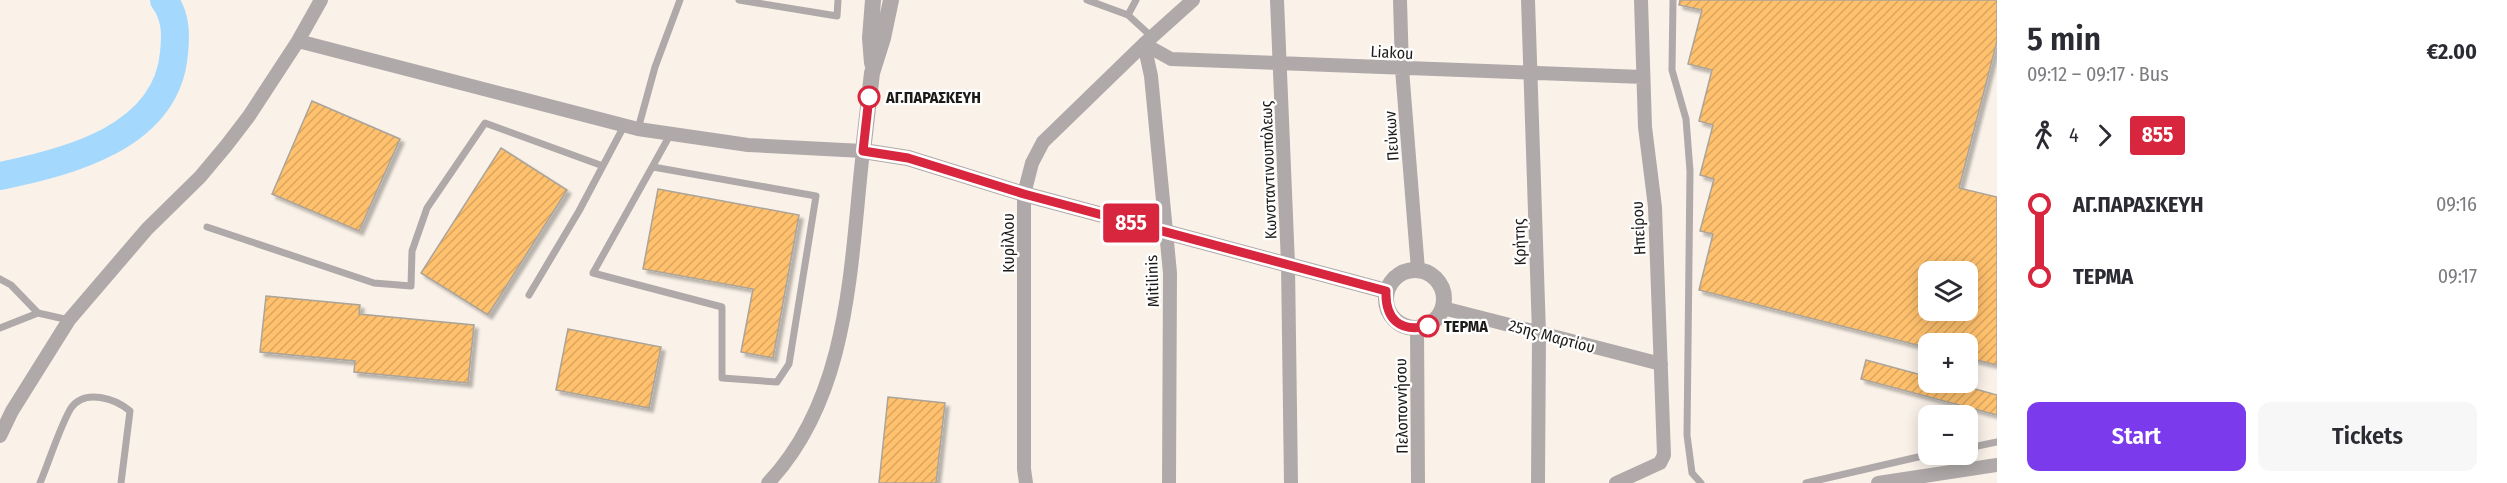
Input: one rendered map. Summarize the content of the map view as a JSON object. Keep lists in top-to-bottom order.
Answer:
{
  "streets": {
    "street": [
      "Liakou",
      "Πεύκων",
      "Κωνσταντινουπόλεως",
      "Ηπείρου",
      "Κρήτης",
      "Κυρίλλου",
      "Mitilinis",
      "25ης Μαρτίου",
      "Πελοποννήσου"
    ]
  },
  "crossings": [
    ["Liakou", "Πεύκων"],
    ["Liakou", "Κωνσταντινουπόλεως"],
    ["Liakou", "Ηπείρου"],
    ["Liakou", "Κρήτης"],
    ["Liakou", "Κυρίλλου"],
    ["Liakou", "Mitilinis"],
    ["Πεύκων", "25ης Μαρτίου"],
    ["Πεύκων", "Πελοποννήσου"],
    ["Ηπείρου", "25ης Μαρτίου"],
    ["Κρήτης", "25ης Μαρτίου"],
    ["Κυρίλλου", "Mitilinis"],
    ["25ης Μαρτίου", "Πελοποννήσου"]
  ],
  "places": ["ΑΓ.ΠΑΡΑΣΚΕΥΗ", "ΤΕΡΜΑ"],
  "lines": ["bus line 855"],
  "page": {
    "on_map": "855",
    "heading": ["5 min", "09:12 – 09:17 · Bus", "€2.00"],
    "legs": ["4", "855"],
    "list": [
      {
        "name": "ΑΓ.ΠΑΡΑΣΚΕΥΗ",
        "value": "09:16"
      },
      {
        "name": "ΤΕΡΜΑ",
        "value": "09:17"
      }
    ],
    "map_buttons": ["+", "−"],
    "buttons": ["Start", "Tickets"]
  }
}
